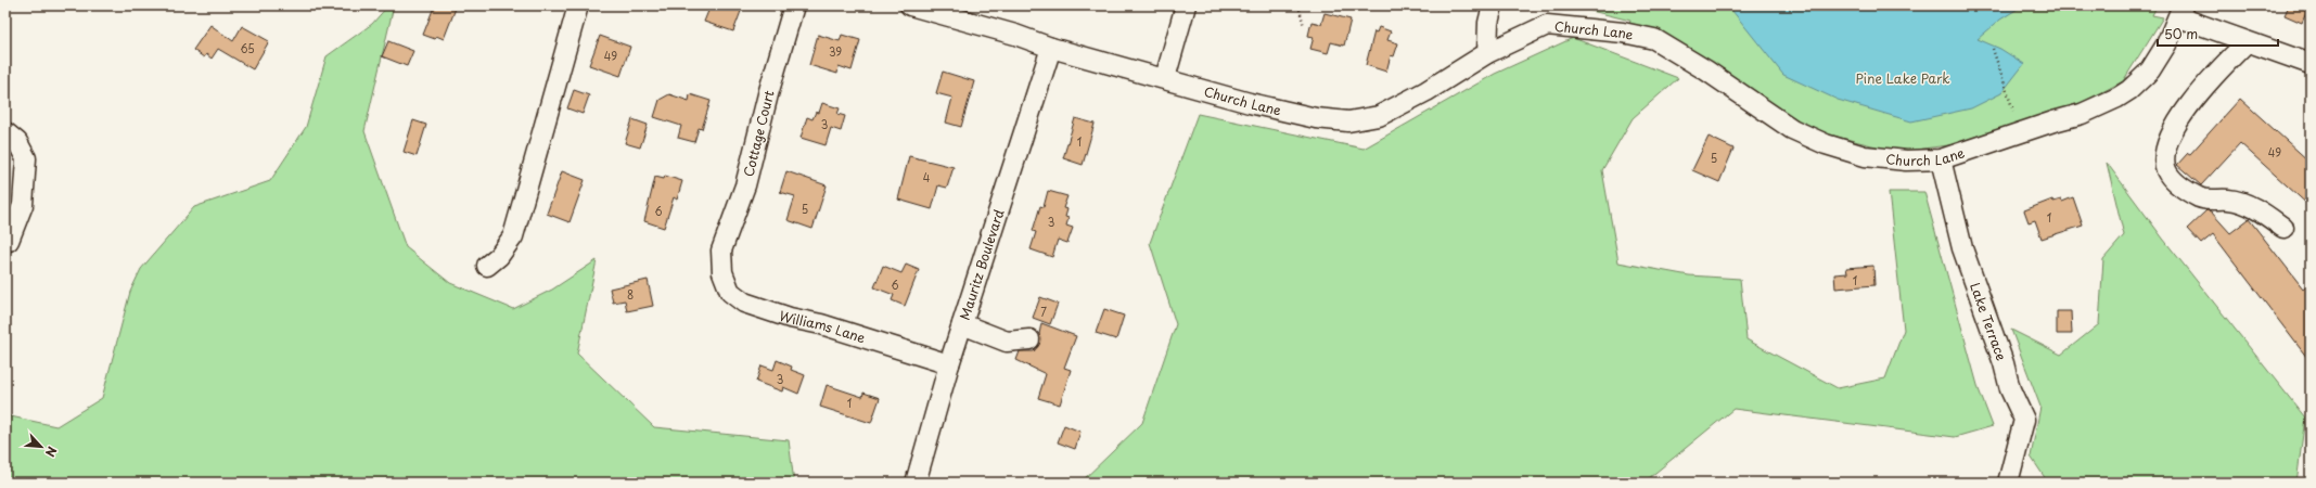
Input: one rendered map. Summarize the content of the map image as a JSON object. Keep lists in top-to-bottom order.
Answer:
{
  "streets": {
    "street": [
      "Church Lane",
      "Cottage Court",
      "Mauritz Boulevard",
      "Lake Terrace",
      "Williams Lane"
    ]
  },
  "crossings": [
    ["Church Lane", "Mauritz Boulevard"],
    ["Church Lane", "Lake Terrace"],
    ["Cottage Court", "Williams Lane"],
    ["Mauritz Boulevard", "Williams Lane"]
  ],
  "parks": ["Pine Lake Park"],
  "house_numbers": [
    "65",
    "39",
    "49",
    "3",
    "1",
    "49",
    "5",
    "4",
    "5",
    "6",
    "1",
    "3",
    "1",
    "6",
    "8",
    "7",
    "3",
    "1"
  ],
  "scale_bar": "50 m",
  "north": "bottom right"
}
